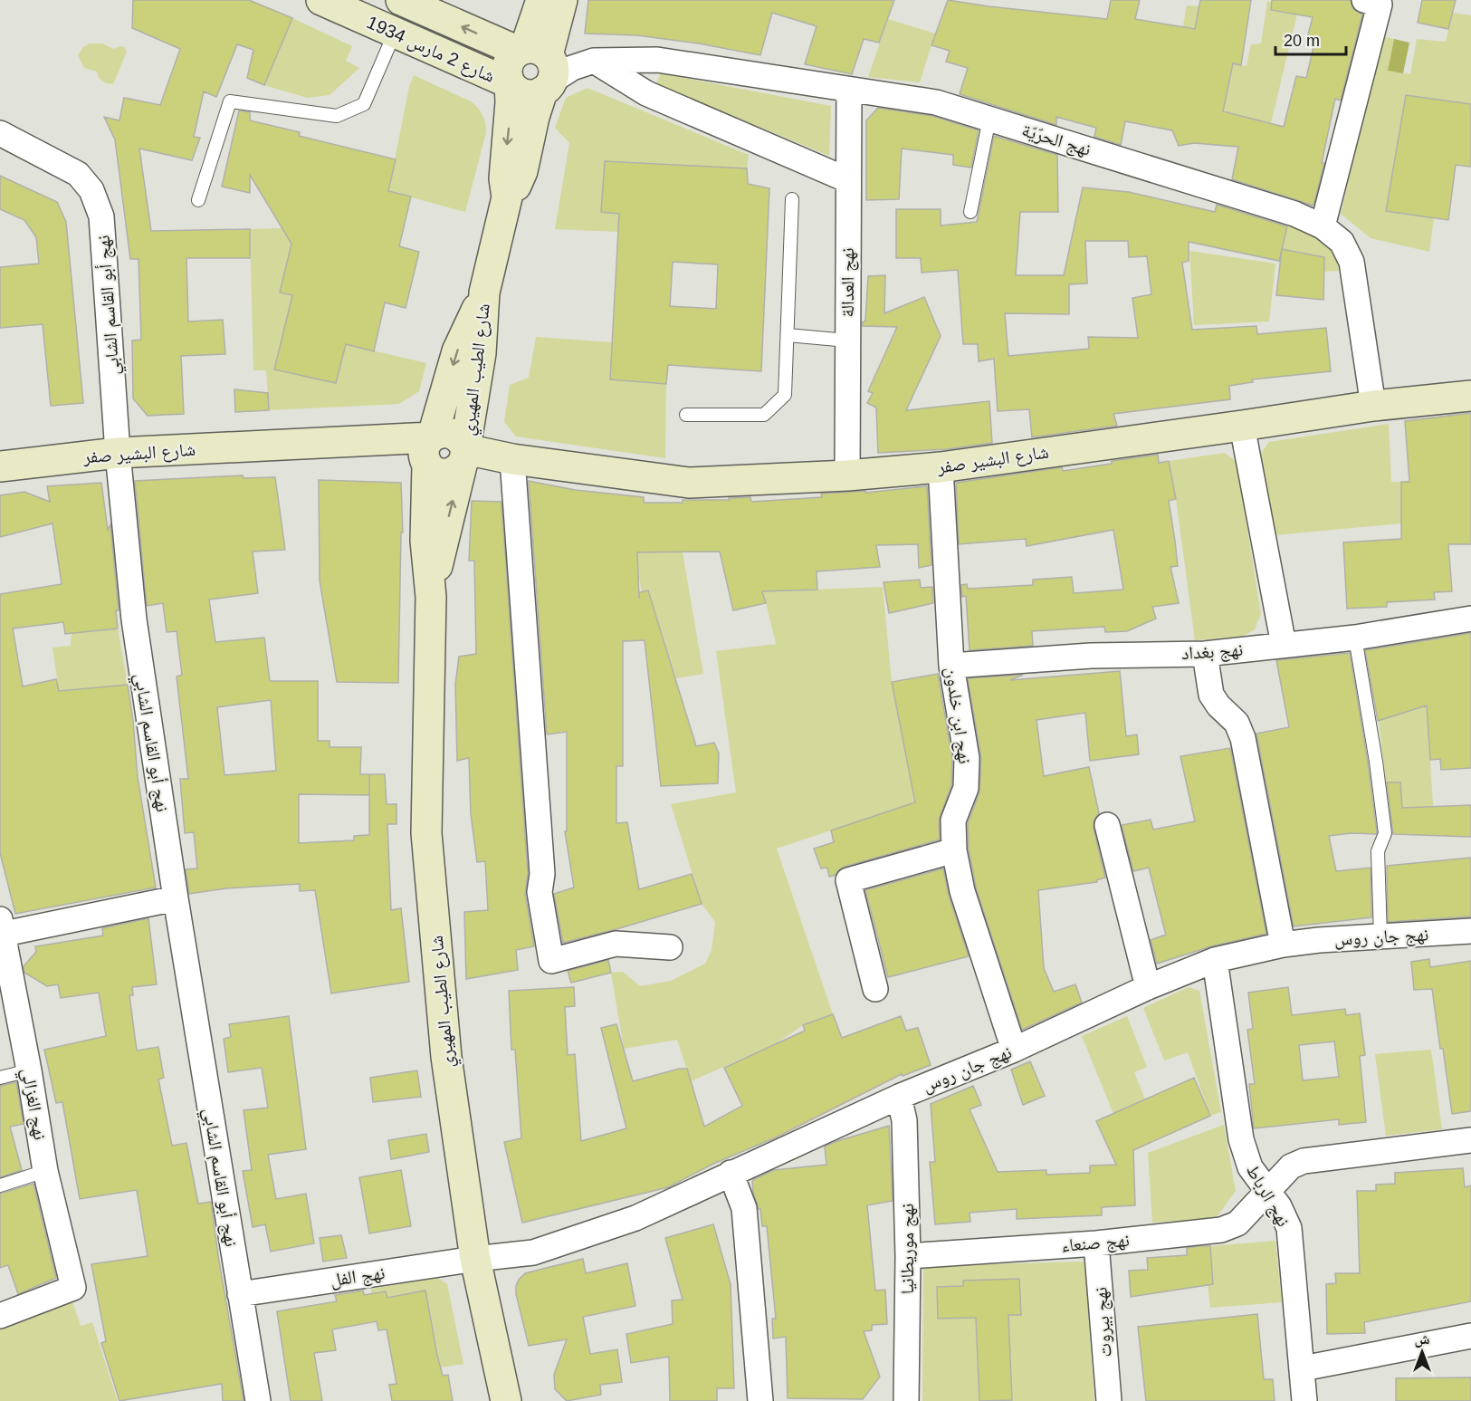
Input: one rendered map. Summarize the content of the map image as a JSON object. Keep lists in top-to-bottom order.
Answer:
{
  "streets": {
    "street": [
      "شارع 2 مارس 1934",
      "نهج الحرّيّة",
      "نهج العدالة",
      "نهج أبو القاسم الشابي",
      "شارع الطيب المهيري",
      "شارع البشير صفر",
      "نهج بغداد",
      "نهج ابن خلدون",
      "نهج جان روس",
      "نهج الغزالي",
      "نهج الرباط",
      "نهج صنعاء",
      "نهج موريطانيا",
      "نهج الفل",
      "نهج بيروت"
    ]
  },
  "crossings": [
    ["شارع 2 مارس 1934", "نهج الحرّيّة"],
    ["شارع 2 مارس 1934", "شارع الطيب المهيري"],
    ["نهج الحرّيّة", "نهج العدالة"],
    ["نهج الحرّيّة", "شارع الطيب المهيري"],
    ["نهج الحرّيّة", "شارع البشير صفر"],
    ["نهج العدالة", "شارع البشير صفر"],
    ["نهج أبو القاسم الشابي", "شارع البشير صفر"],
    ["نهج أبو القاسم الشابي", "نهج الفل"],
    ["شارع الطيب المهيري", "شارع البشير صفر"],
    ["شارع الطيب المهيري", "نهج جان روس"],
    ["شارع الطيب المهيري", "نهج الفل"],
    ["شارع البشير صفر", "نهج ابن خلدون"],
    ["نهج بغداد", "نهج ابن خلدون"],
    ["نهج ابن خلدون", "نهج جان روس"],
    ["نهج جان روس", "نهج الرباط"],
    ["نهج جان روس", "نهج موريطانيا"],
    ["نهج جان روس", "نهج الفل"],
    ["نهج الرباط", "نهج صنعاء"],
    ["نهج صنعاء", "نهج موريطانيا"],
    ["نهج صنعاء", "نهج بيروت"]
  ],
  "scale_bar": "20 m",
  "north": "top"
}
